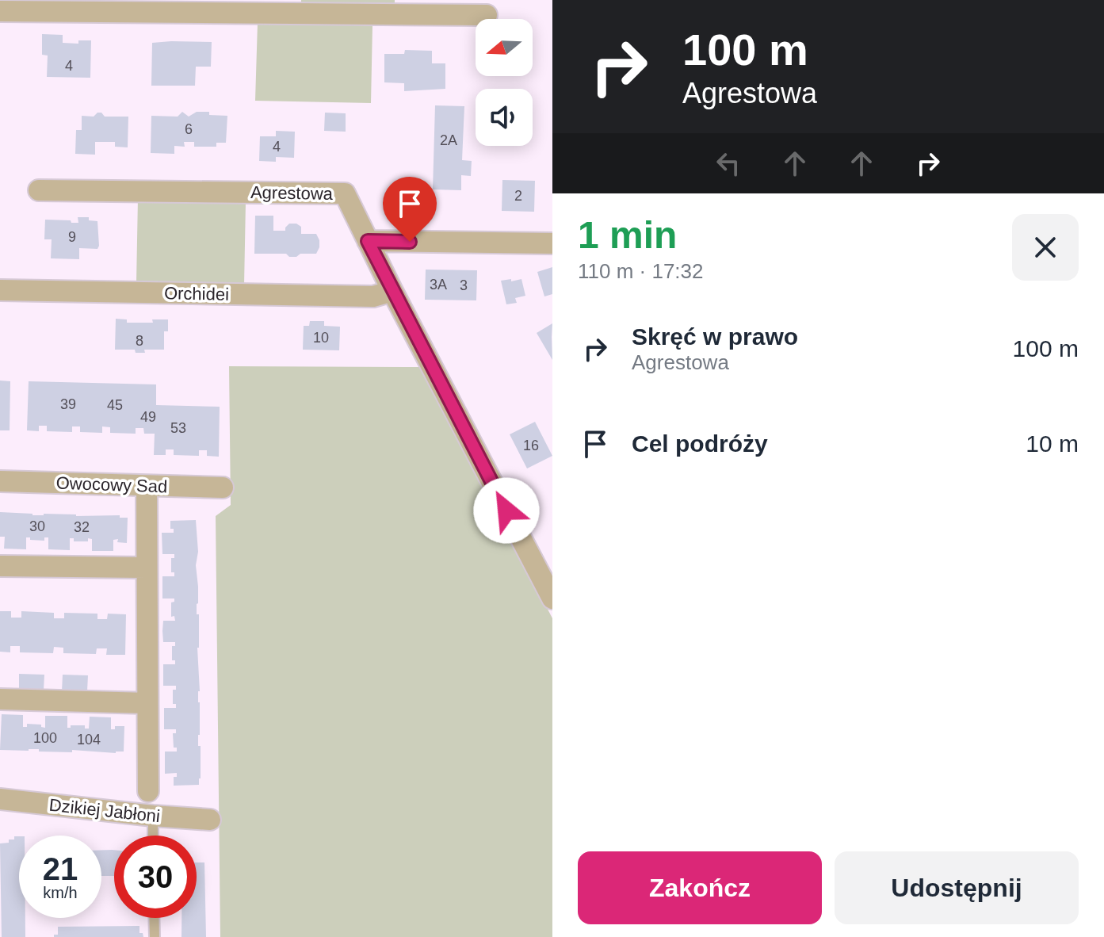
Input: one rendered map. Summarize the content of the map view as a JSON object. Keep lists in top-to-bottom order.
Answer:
{
  "streets": {
    "street": [
      "Agrestowa",
      "Orchidei",
      "Owocowy Sad",
      "Dzikiej Jabłoni"
    ]
  },
  "house_numbers": [
    "4",
    "6",
    "2A",
    "4",
    "2",
    "9",
    "3A",
    "3",
    "10",
    "8",
    "39",
    "45",
    "49",
    "53",
    "16",
    "30",
    "32",
    "100",
    "104"
  ],
  "north": "left",
  "page": {
    "turn": ["100 m", "Agrestowa"],
    "heading": ["1 min", "110 m · 17:32"],
    "list": [
      {
        "name": "Skręć w prawo",
        "note": "Agrestowa",
        "value": "100 m"
      },
      {
        "name": "Cel podróży",
        "value": "10 m"
      }
    ],
    "speed": "21 km/h",
    "limit": "30",
    "buttons": ["Zakończ", "Udostępnij"]
  }
}
